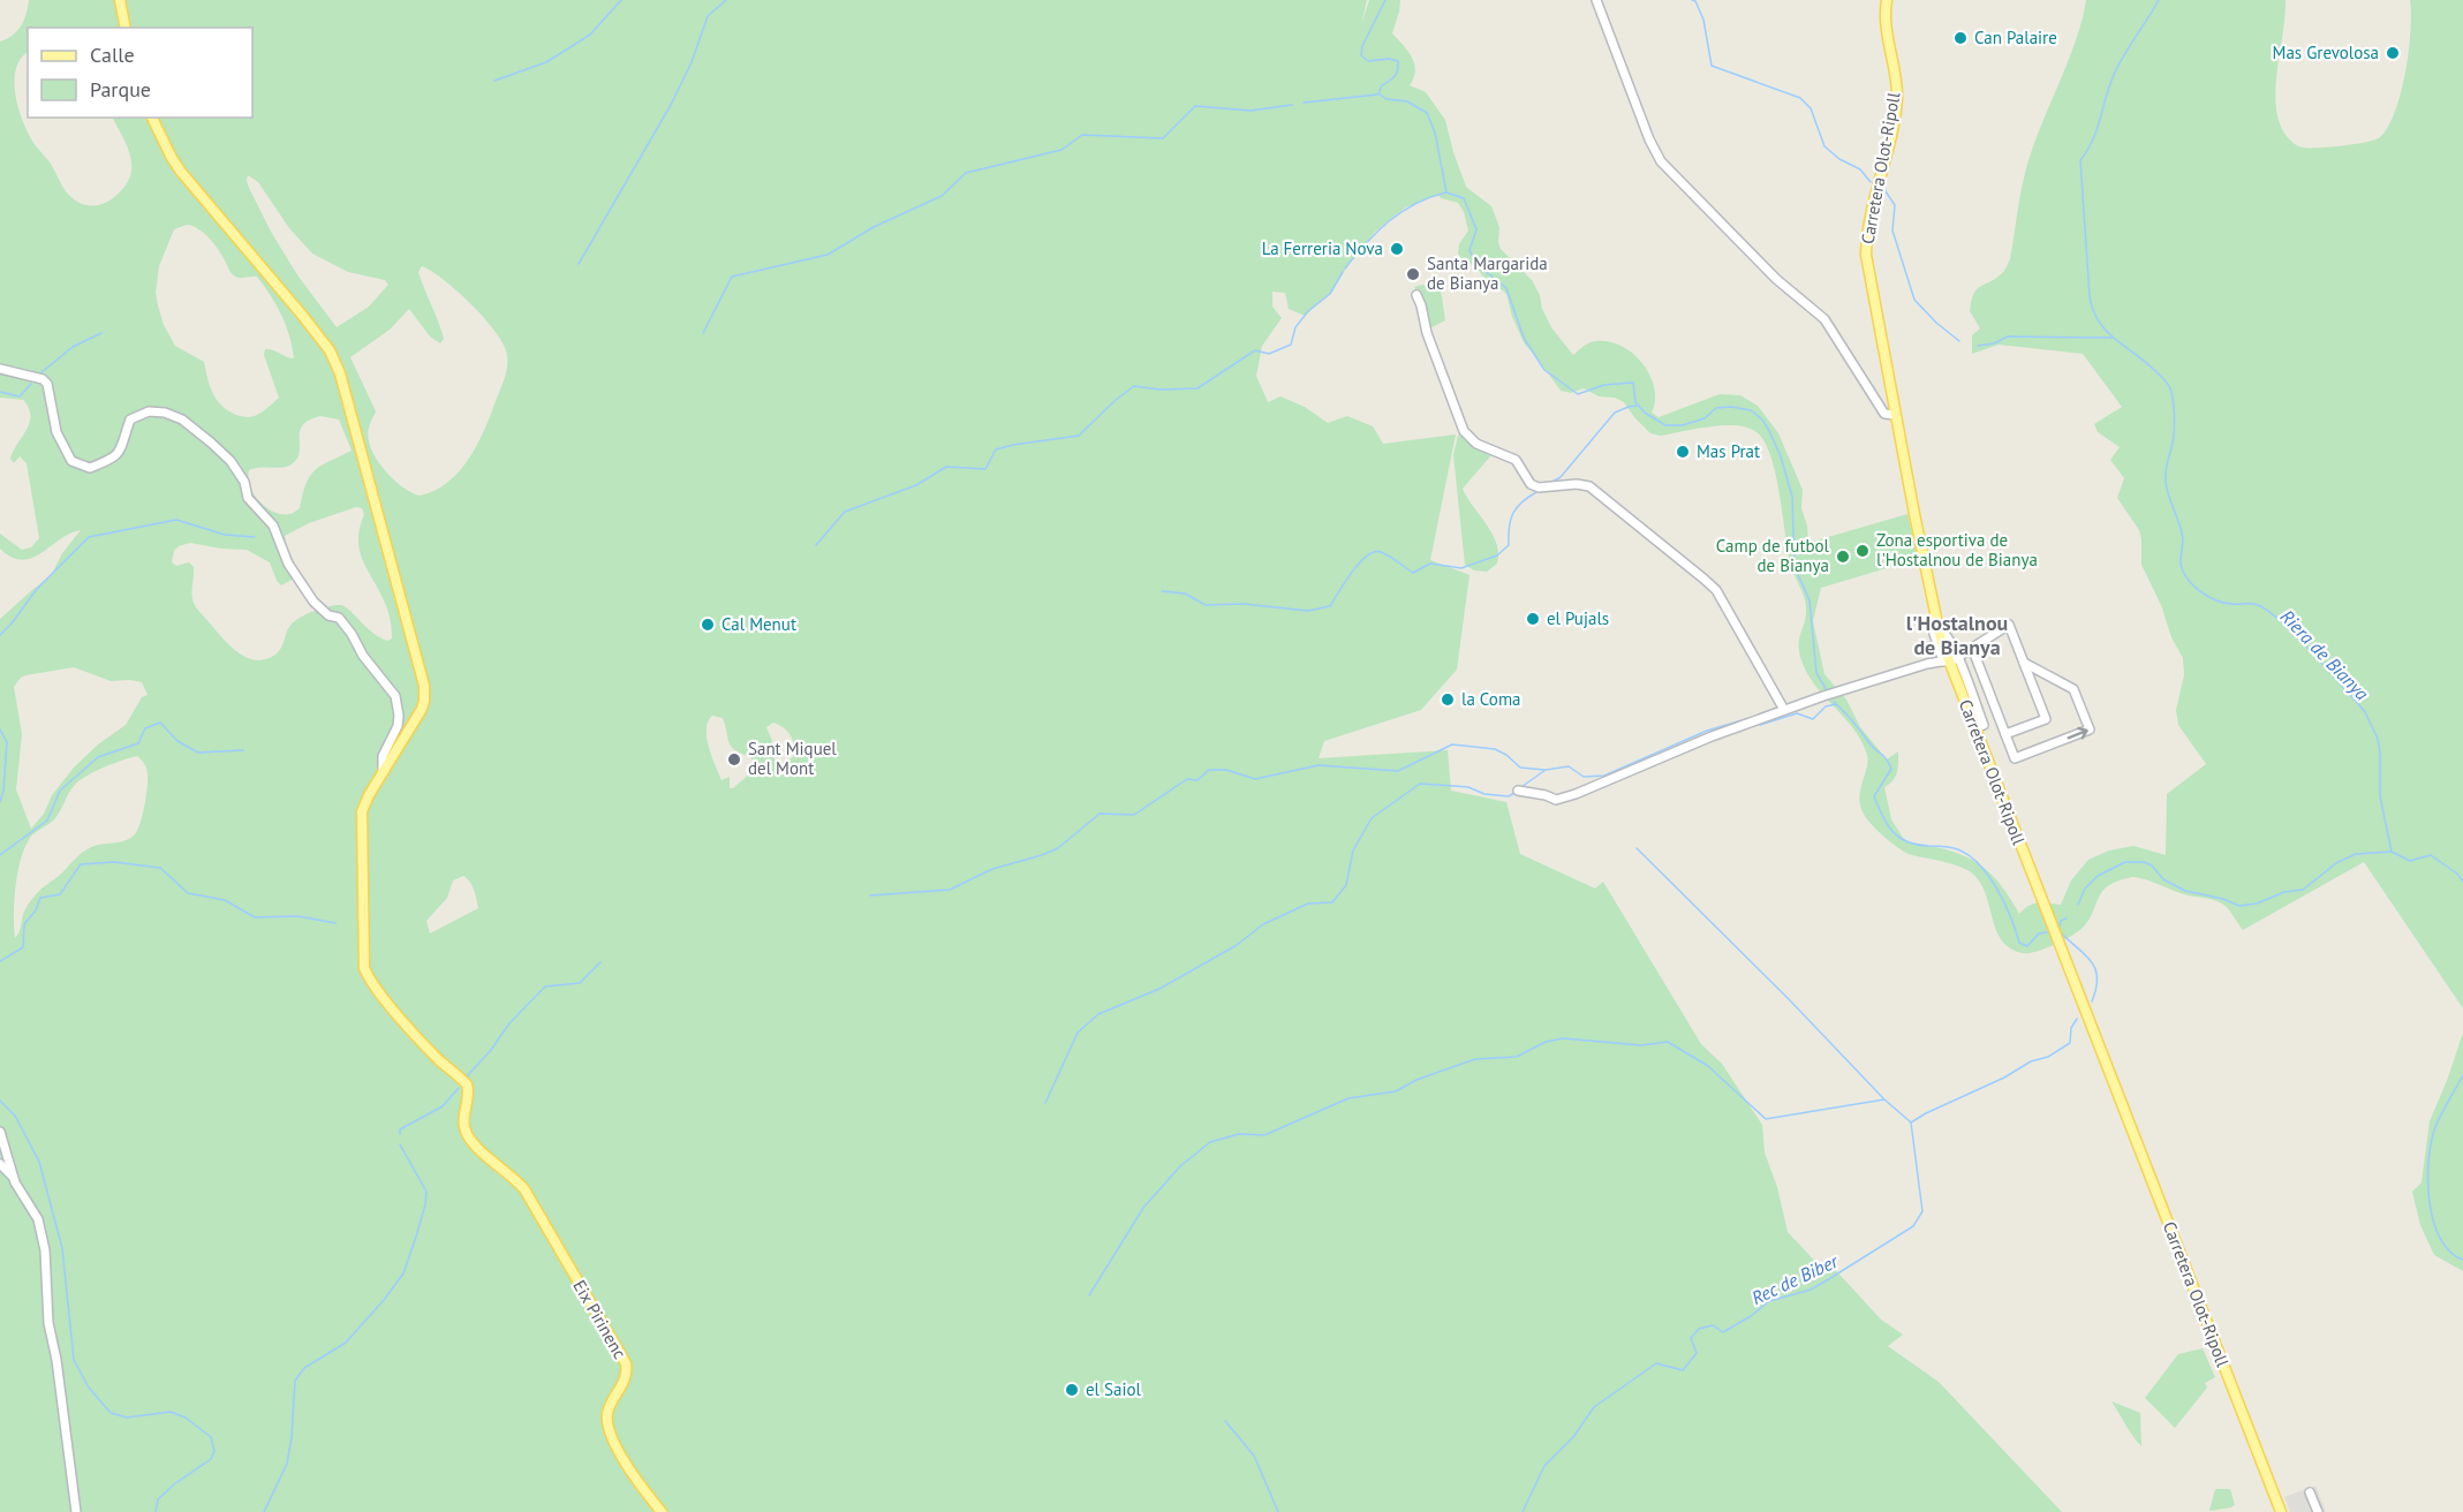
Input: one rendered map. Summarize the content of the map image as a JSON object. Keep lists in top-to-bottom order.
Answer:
{
  "streets": {
    "main road": ["Carretera Olot-Ripoll", "Eix Pirinenc"]
  },
  "districts": ["l'Hostalnou de Bianya"],
  "water": ["Riera de Bianya", "Rec de Biber"],
  "places": [
    "Can Palaire",
    "Mas Grevolosa",
    "La Ferreria Nova",
    "Santa Margarida de Bianya",
    "Mas Prat",
    "Zona esportiva de l'Hostalnou de Bianya",
    "Camp de futbol de Bianya",
    "el Pujals",
    "Cal Menut",
    "la Coma",
    "Sant Miquel del Mont",
    "el Saiol"
  ],
  "legend": ["Calle", "Parque"]
}
